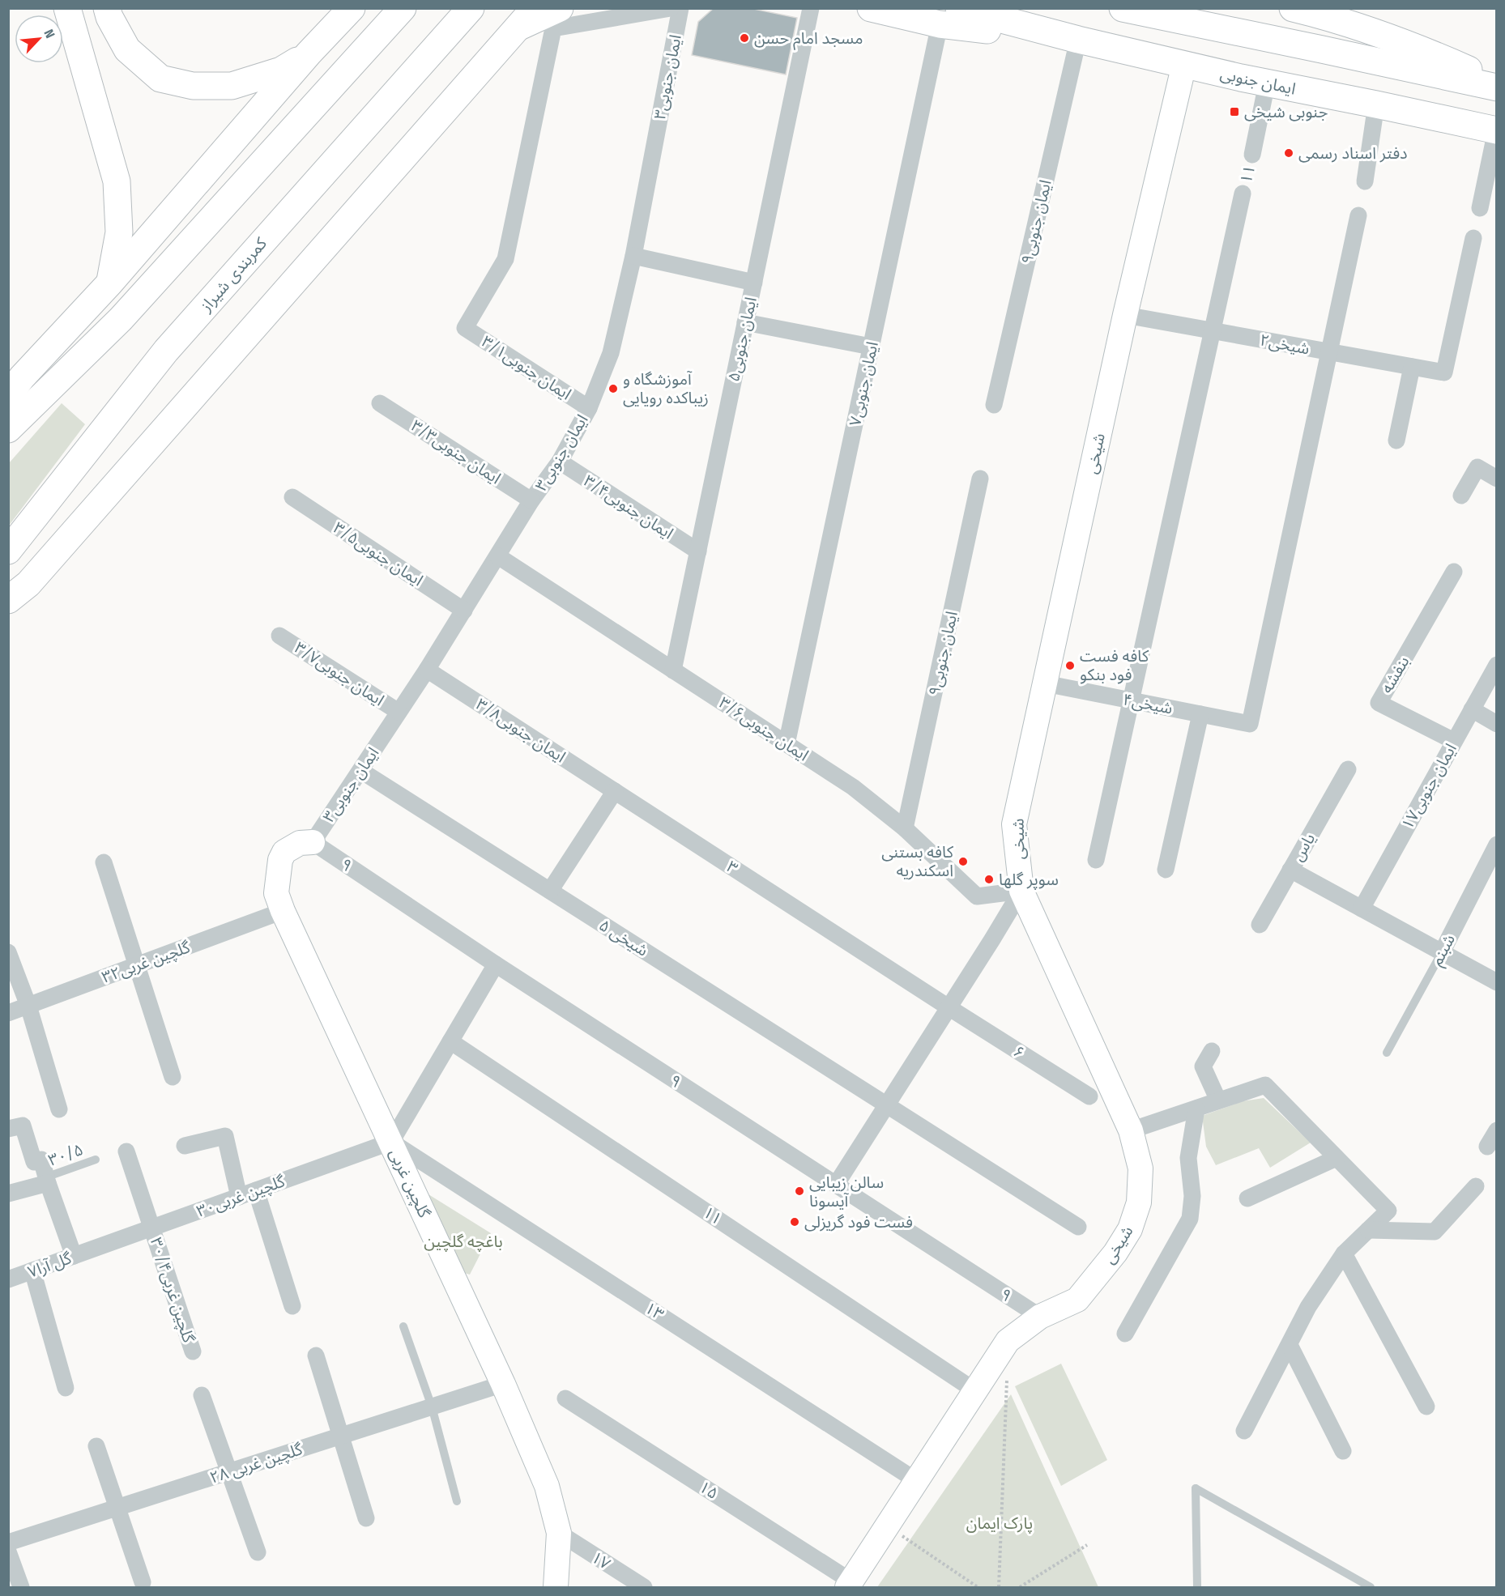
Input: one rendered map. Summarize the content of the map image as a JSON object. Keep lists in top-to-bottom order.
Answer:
{
  "streets": {
    "main road": ["ایمان جنوبی", "کمربندی شیراز"],
    "street": [
      "ایمان جنوبی۳",
      "۱۱",
      "ایمان جنوبی۹",
      "ایمان جنوبی۵",
      "شیخی۲",
      "ایمان جنوبی۳/۱",
      "ایمان جنوبی۷",
      "ایمان جنوبی۳/۳",
      "شیخی",
      "ایمان جنوبی۳/۴",
      "ایمان جنوبی۳/۵",
      "ایمان جنوبی۳/۷",
      "بنفشه",
      "شیخی۴",
      "ایمان جنوبی۳/۶",
      "ایمان جنوبی۳/۸",
      "ایمان جنوبی۱۷",
      "یاس",
      "۹",
      "۳",
      "شیخی ۵",
      "شبنم",
      "گلچین غربی۳۲",
      "۶",
      "گلچین غربی",
      "گلچین غربی۳۰",
      "گل آرا۷",
      "گلچین غربی۳۰/۴",
      "۱۳",
      "گلچین غربی ۲۸",
      "۱۵",
      "۱۷"
    ],
    "lane": ["۳۰/۵"]
  },
  "crossings": [
    ["ایمان جنوبی۳", "ایمان جنوبی۳/۱"],
    ["ایمان جنوبی۳", "ایمان جنوبی۳/۳"],
    ["ایمان جنوبی۳", "ایمان جنوبی۳/۴"],
    ["ایمان جنوبی۳", "ایمان جنوبی۳/۵"],
    ["ایمان جنوبی۳", "ایمان جنوبی۳/۷"],
    ["ایمان جنوبی۳", "ایمان جنوبی۳/۶"],
    ["ایمان جنوبی۳", "ایمان جنوبی۳/۸"],
    ["ایمان جنوبی۳", "۹"],
    ["ایمان جنوبی۳", "شیخی ۵"],
    ["ایمان جنوبی", "ایمان جنوبی۹"],
    ["ایمان جنوبی", "ایمان جنوبی۷"],
    ["ایمان جنوبی", "شیخی"],
    ["۱۱", "شیخی"],
    ["ایمان جنوبی۹", "ایمان جنوبی۳/۶"],
    ["ایمان جنوبی۵", "ایمان جنوبی۳/۴"],
    ["ایمان جنوبی۵", "ایمان جنوبی۳/۶"],
    ["شیخی۲", "شیخی"],
    ["شیخی۲", "شیخی۴"],
    ["ایمان جنوبی۷", "ایمان جنوبی۳/۶"],
    ["شیخی", "شیخی۴"],
    ["شیخی", "ایمان جنوبی۳/۶"],
    ["شیخی", "۹"],
    ["شیخی", "۱۳"],
    ["شیخی", "۱۵"],
    ["بنفشه", "ایمان جنوبی۱۷"],
    ["ایمان جنوبی۳/۸", "۳"],
    ["۳", "۶"],
    ["گلچین غربی۳۲", "گلچین غربی"],
    ["گلچین غربی", "گلچین غربی۳۰"],
    ["گلچین غربی", "۱۳"],
    ["گلچین غربی", "گلچین غربی ۲۸"],
    ["گلچین غربی", "۱۷"],
    ["گلچین غربی۳۰", "گل آرا۷"],
    ["گلچین غربی۳۰", "گلچین غربی۳۰/۴"],
    ["گلچین غربی۳۰", "۱۳"]
  ],
  "parks": ["باغچه گلچین", "پارک ایمان"],
  "places": {
    "other": [
      "مسجد امام حسن",
      "دفتر اسناد رسمی",
      "آموزشگاه و زیباکده رویایی",
      "کافه فست فود بنکو",
      "کافه بستنی اسکندریه",
      "سوپر گلها",
      "سالن زیبایی آیسونا",
      "فست فود گریزلی"
    ],
    "transit": ["جنوبی شیخی"]
  },
  "north": "top right"
}
